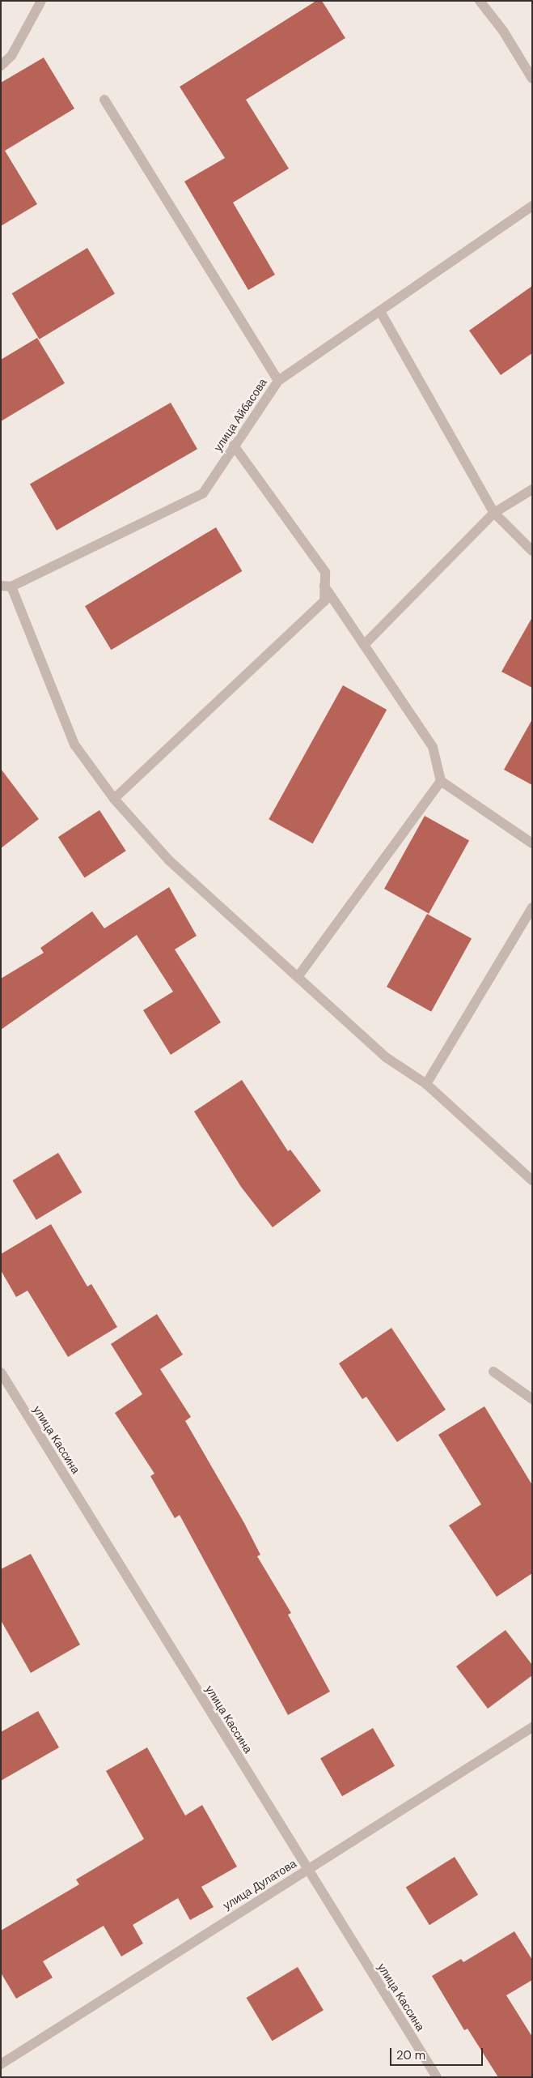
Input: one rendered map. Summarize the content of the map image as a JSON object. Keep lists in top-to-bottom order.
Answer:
{
  "streets": {
    "street": ["улица Айбасова", "улица Кассина", "улица Дулатова"]
  },
  "crossings": [
    ["улица Кассина", "улица Дулатова"]
  ],
  "scale_bar": "20 m"
}
